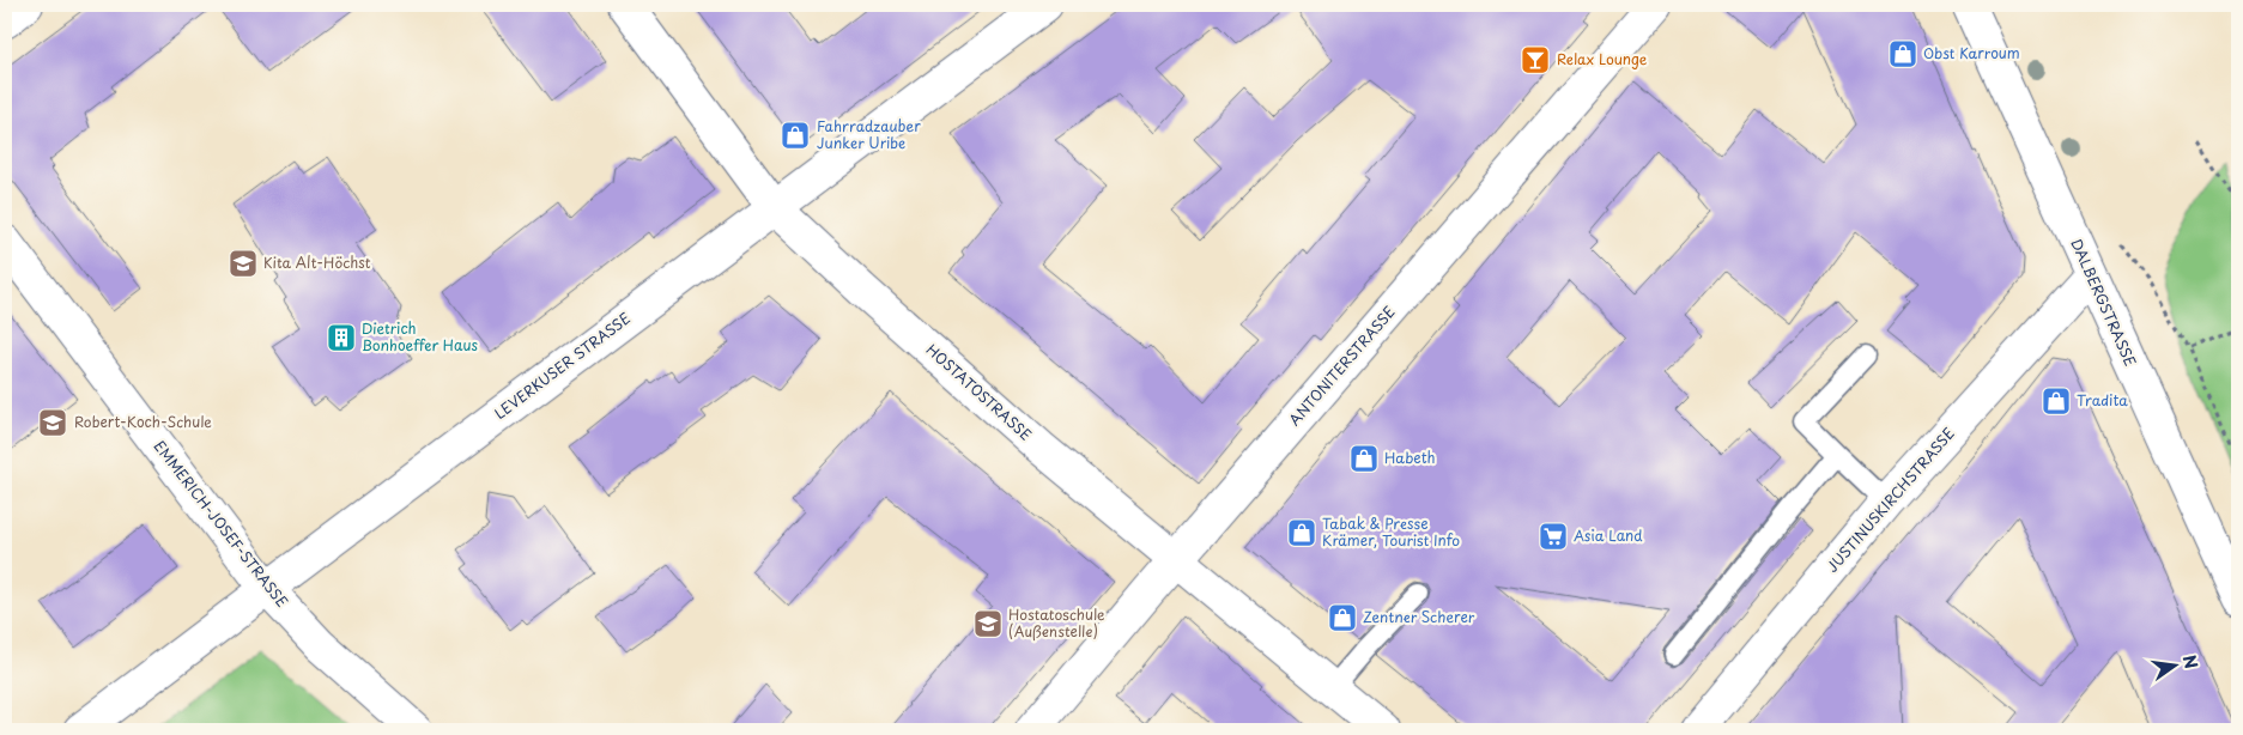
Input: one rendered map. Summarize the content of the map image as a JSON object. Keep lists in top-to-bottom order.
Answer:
{
  "streets": {
    "street": [
      "DALBERGSTRASSE",
      "LEVERKUSER STRASSE",
      "ANTONITERSTRASSE",
      "HOSTATOSTRASSE",
      "JUSTINUSKIRCHSTRASSE",
      "EMMERICH-JOSEF-STRASSE"
    ]
  },
  "crossings": [
    ["DALBERGSTRASSE", "JUSTINUSKIRCHSTRASSE"],
    ["LEVERKUSER STRASSE", "HOSTATOSTRASSE"],
    ["LEVERKUSER STRASSE", "EMMERICH-JOSEF-STRASSE"],
    ["ANTONITERSTRASSE", "HOSTATOSTRASSE"]
  ],
  "places": {
    "shop": [
      "Obst Karroum",
      "Fahrradzauber Junker Uribe",
      "Tradita",
      "Habeth",
      "Tabak & Presse Krämer, Tourist Info",
      "Zentner Scherer"
    ],
    "bar": ["Relax Lounge"],
    "school or university": ["Kita Alt-Höchst", "Robert-Koch-Schule", "Hostatoschule (Außenstelle)"],
    "building": ["Dietrich Bonhoeffer Haus"],
    "supermarket": ["Asia Land"]
  },
  "north": "right"
}
